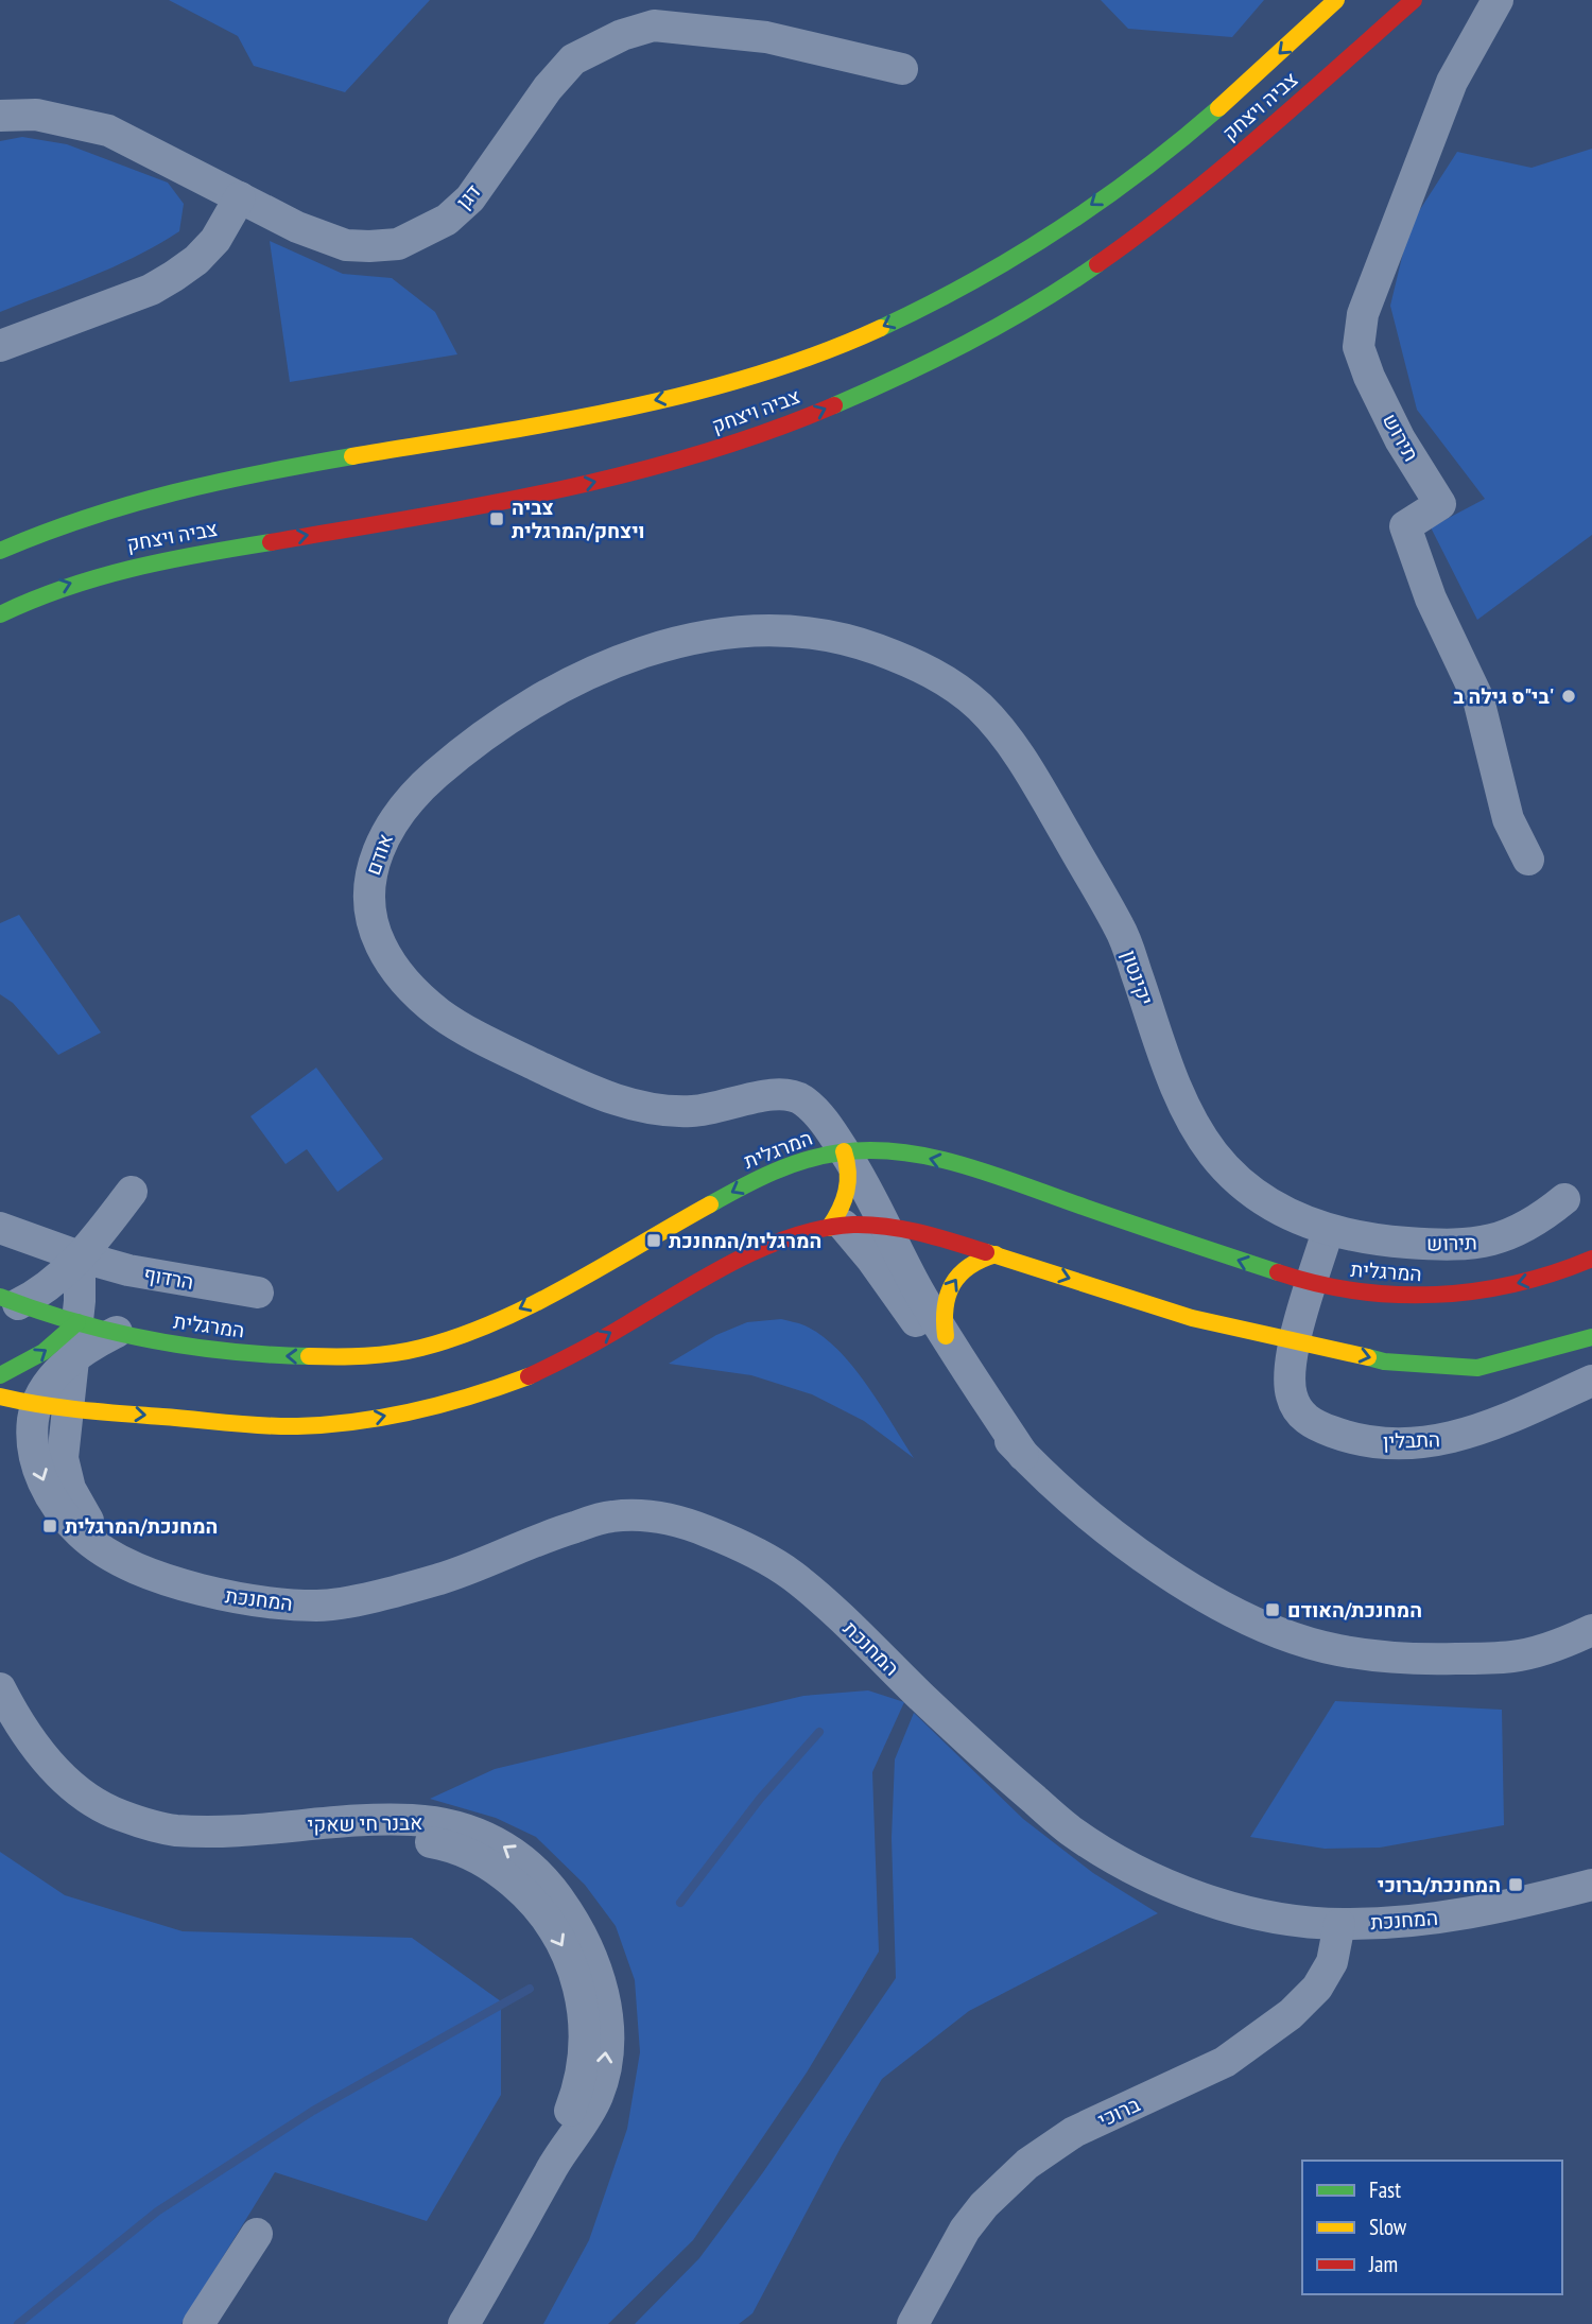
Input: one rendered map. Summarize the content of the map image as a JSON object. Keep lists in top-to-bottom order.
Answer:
{
  "streets": {
    "street": [
      "צביה ויצחק",
      "דגן",
      "תירוש",
      "אודם",
      "יקינטון",
      "המרגלית",
      "הרדוף",
      "התבלין",
      "המחנכת",
      "אבנר חי שאקי",
      "ברוכי"
    ]
  },
  "crossings": [
    ["תירוש", "יקינטון"],
    ["אודם", "יקינטון"],
    ["המרגלית", "המחנכת"],
    ["המחנכת", "ברוכי"]
  ],
  "places": {
    "transit": [
      "צביה ויצחק/המרגלית",
      "המרגלית/המחנכת",
      "המחנכת/המרגלית",
      "המחנכת/האודם",
      "המחנכת/ברוכי"
    ],
    "other": ["בי\"ס גילה ב'"]
  },
  "legend": ["Fast", "Slow", "Jam"]
}
